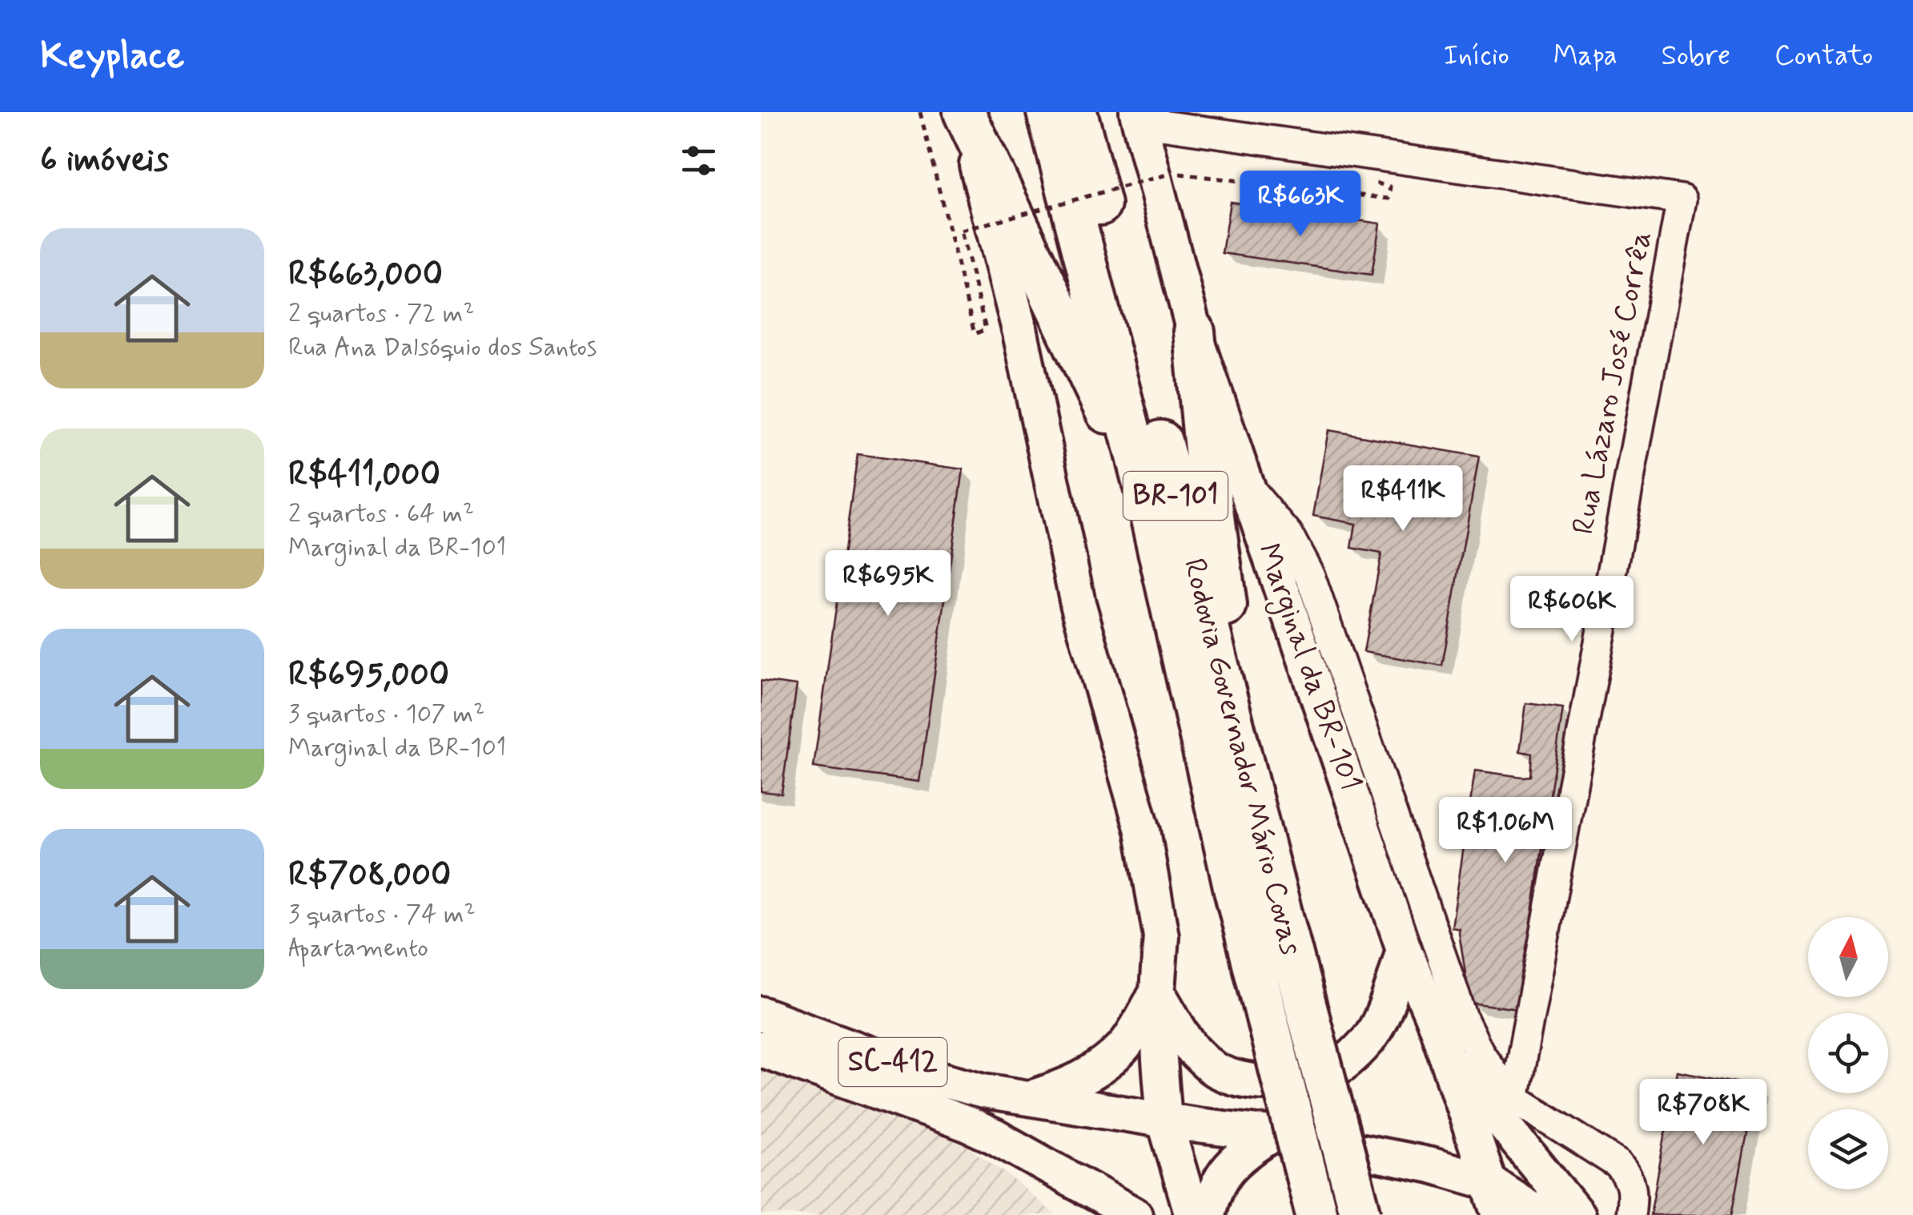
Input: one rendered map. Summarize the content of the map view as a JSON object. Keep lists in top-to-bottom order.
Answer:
{
  "streets": {
    "highway": ["BR-101", "Rodovia Governador Mário Covas"],
    "main road": ["Marginal da BR-101", "SC-412"],
    "street": ["Rua Lázaro José Corrêa"]
  },
  "crossings": [
    ["Rua Lázaro José Corrêa", "Marginal da BR-101"]
  ],
  "north": "top",
  "page": {
    "header": "Keyplace",
    "nav": [
      "Início",
      "Mapa",
      "Sobre",
      "Contato"
    ],
    "heading": "6 imóveis",
    "price": [
      "R$663K",
      "R$411K",
      "R$695K",
      "R$606K",
      "R$1.06M",
      "R$708K"
    ],
    "list": [
      {
        "name": "R$663,000",
        "note": "2 quartos · 72 m² · Rua Ana Dalsóquio dos Santos"
      },
      {
        "name": "R$411,000",
        "note": "2 quartos · 64 m² · Marginal da BR-101"
      },
      {
        "name": "R$695,000",
        "note": "3 quartos · 107 m² · Marginal da BR-101"
      },
      {
        "name": "R$708,000",
        "note": "3 quartos · 74 m² · Apartamento"
      }
    ]
  }
}
